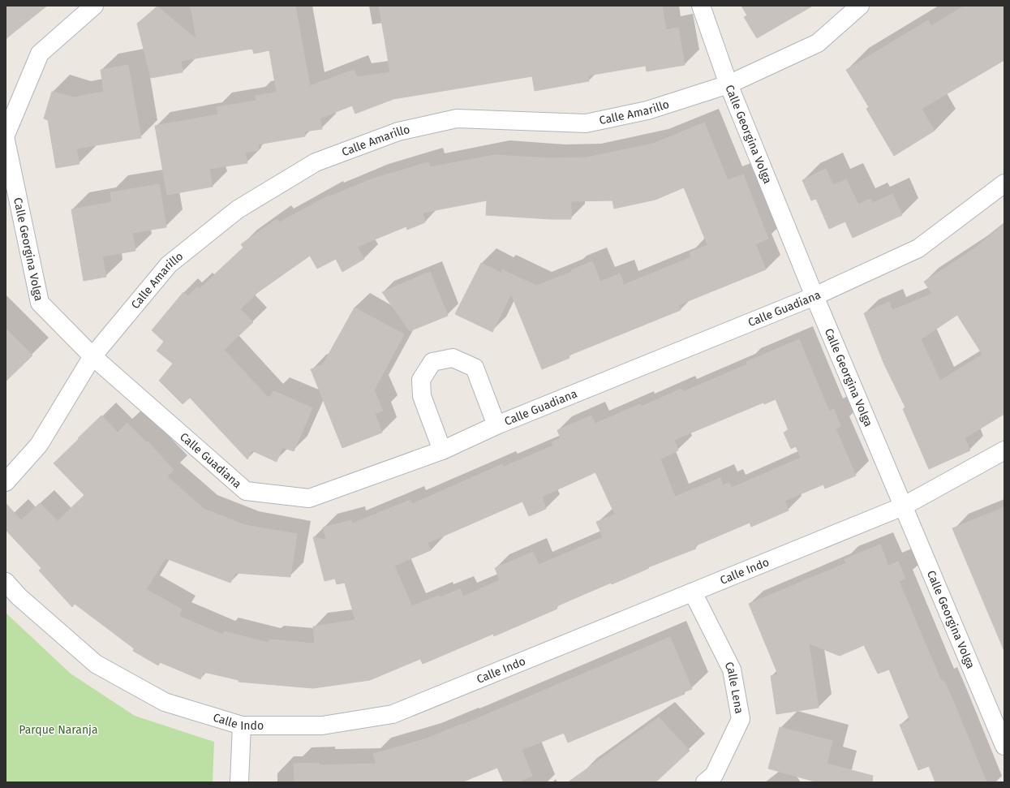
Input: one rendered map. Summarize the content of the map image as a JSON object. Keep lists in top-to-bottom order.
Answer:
{
  "streets": {
    "street": [
      "Calle Amarillo",
      "Calle Georgina Volga",
      "Calle Guadiana",
      "Calle Indo",
      "Calle Lena"
    ]
  },
  "crossings": [
    ["Calle Amarillo", "Calle Georgina Volga"],
    ["Calle Amarillo", "Calle Guadiana"],
    ["Calle Georgina Volga", "Calle Guadiana"],
    ["Calle Georgina Volga", "Calle Indo"],
    ["Calle Indo", "Calle Lena"]
  ],
  "parks": ["Parque Naranja"]
}
